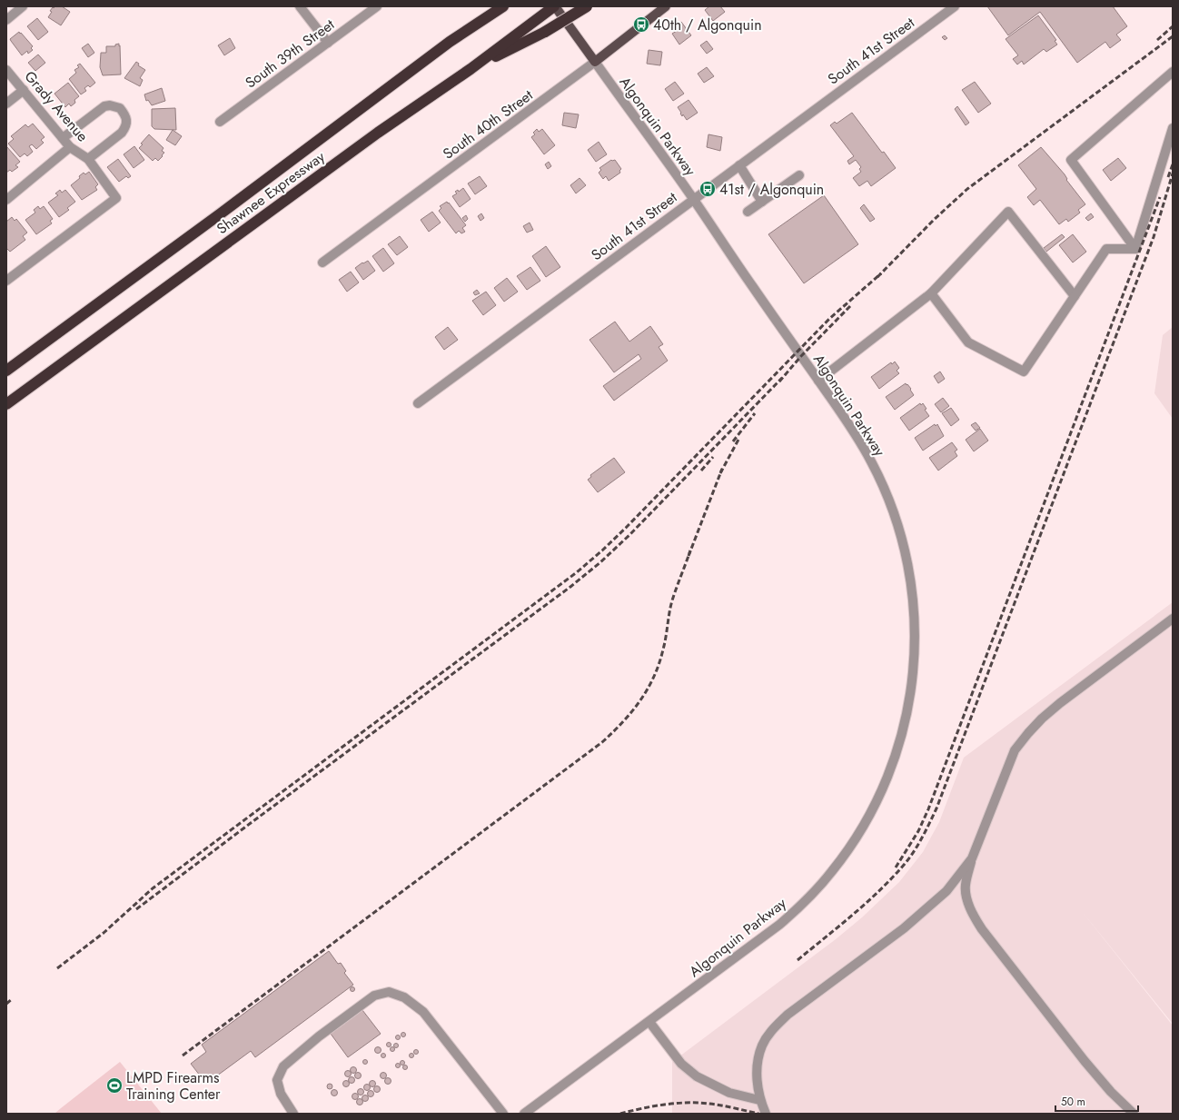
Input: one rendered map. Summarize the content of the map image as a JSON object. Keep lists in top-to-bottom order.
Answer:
{
  "streets": {
    "highway": ["Shawnee Expressway"],
    "main road": ["South 40th Street", "Algonquin Parkway"],
    "street": ["South 41st Street", "South 39th Street", "Grady Avenue"]
  },
  "crossings": [
    ["South 41st Street", "Algonquin Parkway"],
    ["South 40th Street", "Algonquin Parkway"],
    ["Algonquin Parkway", "Shawnee Expressway"]
  ],
  "places": {
    "bus stop": ["40th / Algonquin", "41st / Algonquin"],
    "sports": ["LMPD Firearms Training Center"]
  },
  "scale_bar": "50 m"
}
